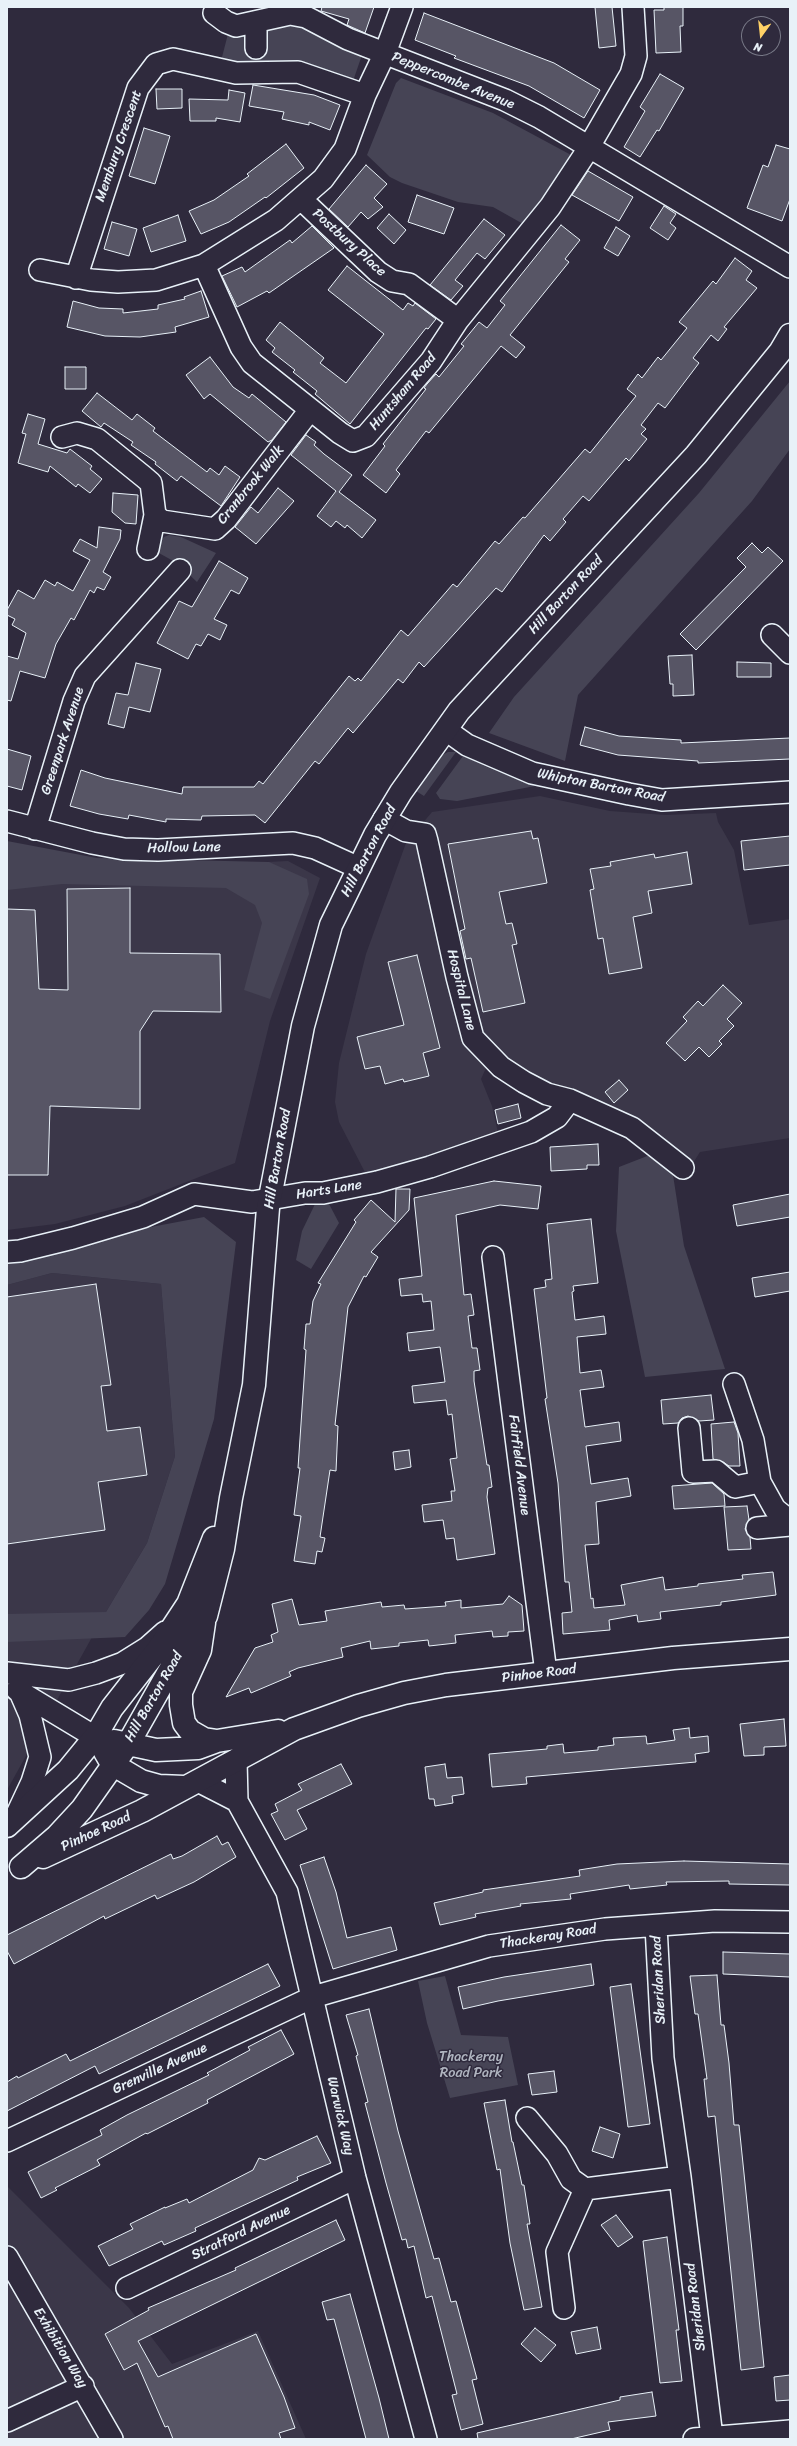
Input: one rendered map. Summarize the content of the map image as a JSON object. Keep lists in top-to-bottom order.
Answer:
{
  "streets": {
    "main road": ["Hill Barton Road", "Pinhoe Road"],
    "street": [
      "Peppercombe Avenue",
      "Membury Crescent",
      "Postbury Place",
      "Huntsham Road",
      "Cranbrook Walk",
      "Greenpark Avenue",
      "Whipton Barton Road",
      "Hollow Lane",
      "Hospital Lane",
      "Harts Lane",
      "Fairfield Avenue",
      "Thackeray Road",
      "Sheridan Road",
      "Grenville Avenue",
      "Warwick Way",
      "Stratford Avenue",
      "Exhibition Way"
    ]
  },
  "crossings": [
    ["Peppercombe Avenue", "Membury Crescent"],
    ["Peppercombe Avenue", "Postbury Place"],
    ["Peppercombe Avenue", "Huntsham Road"],
    ["Postbury Place", "Huntsham Road"],
    ["Huntsham Road", "Cranbrook Walk"],
    ["Hill Barton Road", "Whipton Barton Road"],
    ["Hill Barton Road", "Hollow Lane"],
    ["Hill Barton Road", "Hospital Lane"],
    ["Hill Barton Road", "Harts Lane"],
    ["Hill Barton Road", "Pinhoe Road"],
    ["Greenpark Avenue", "Hollow Lane"],
    ["Hospital Lane", "Harts Lane"],
    ["Fairfield Avenue", "Pinhoe Road"],
    ["Pinhoe Road", "Warwick Way"],
    ["Thackeray Road", "Sheridan Road"],
    ["Thackeray Road", "Grenville Avenue"],
    ["Thackeray Road", "Warwick Way"],
    ["Grenville Avenue", "Warwick Way"],
    ["Warwick Way", "Stratford Avenue"]
  ],
  "parks": ["Thackeray Road Park"],
  "north": "bottom"
}
